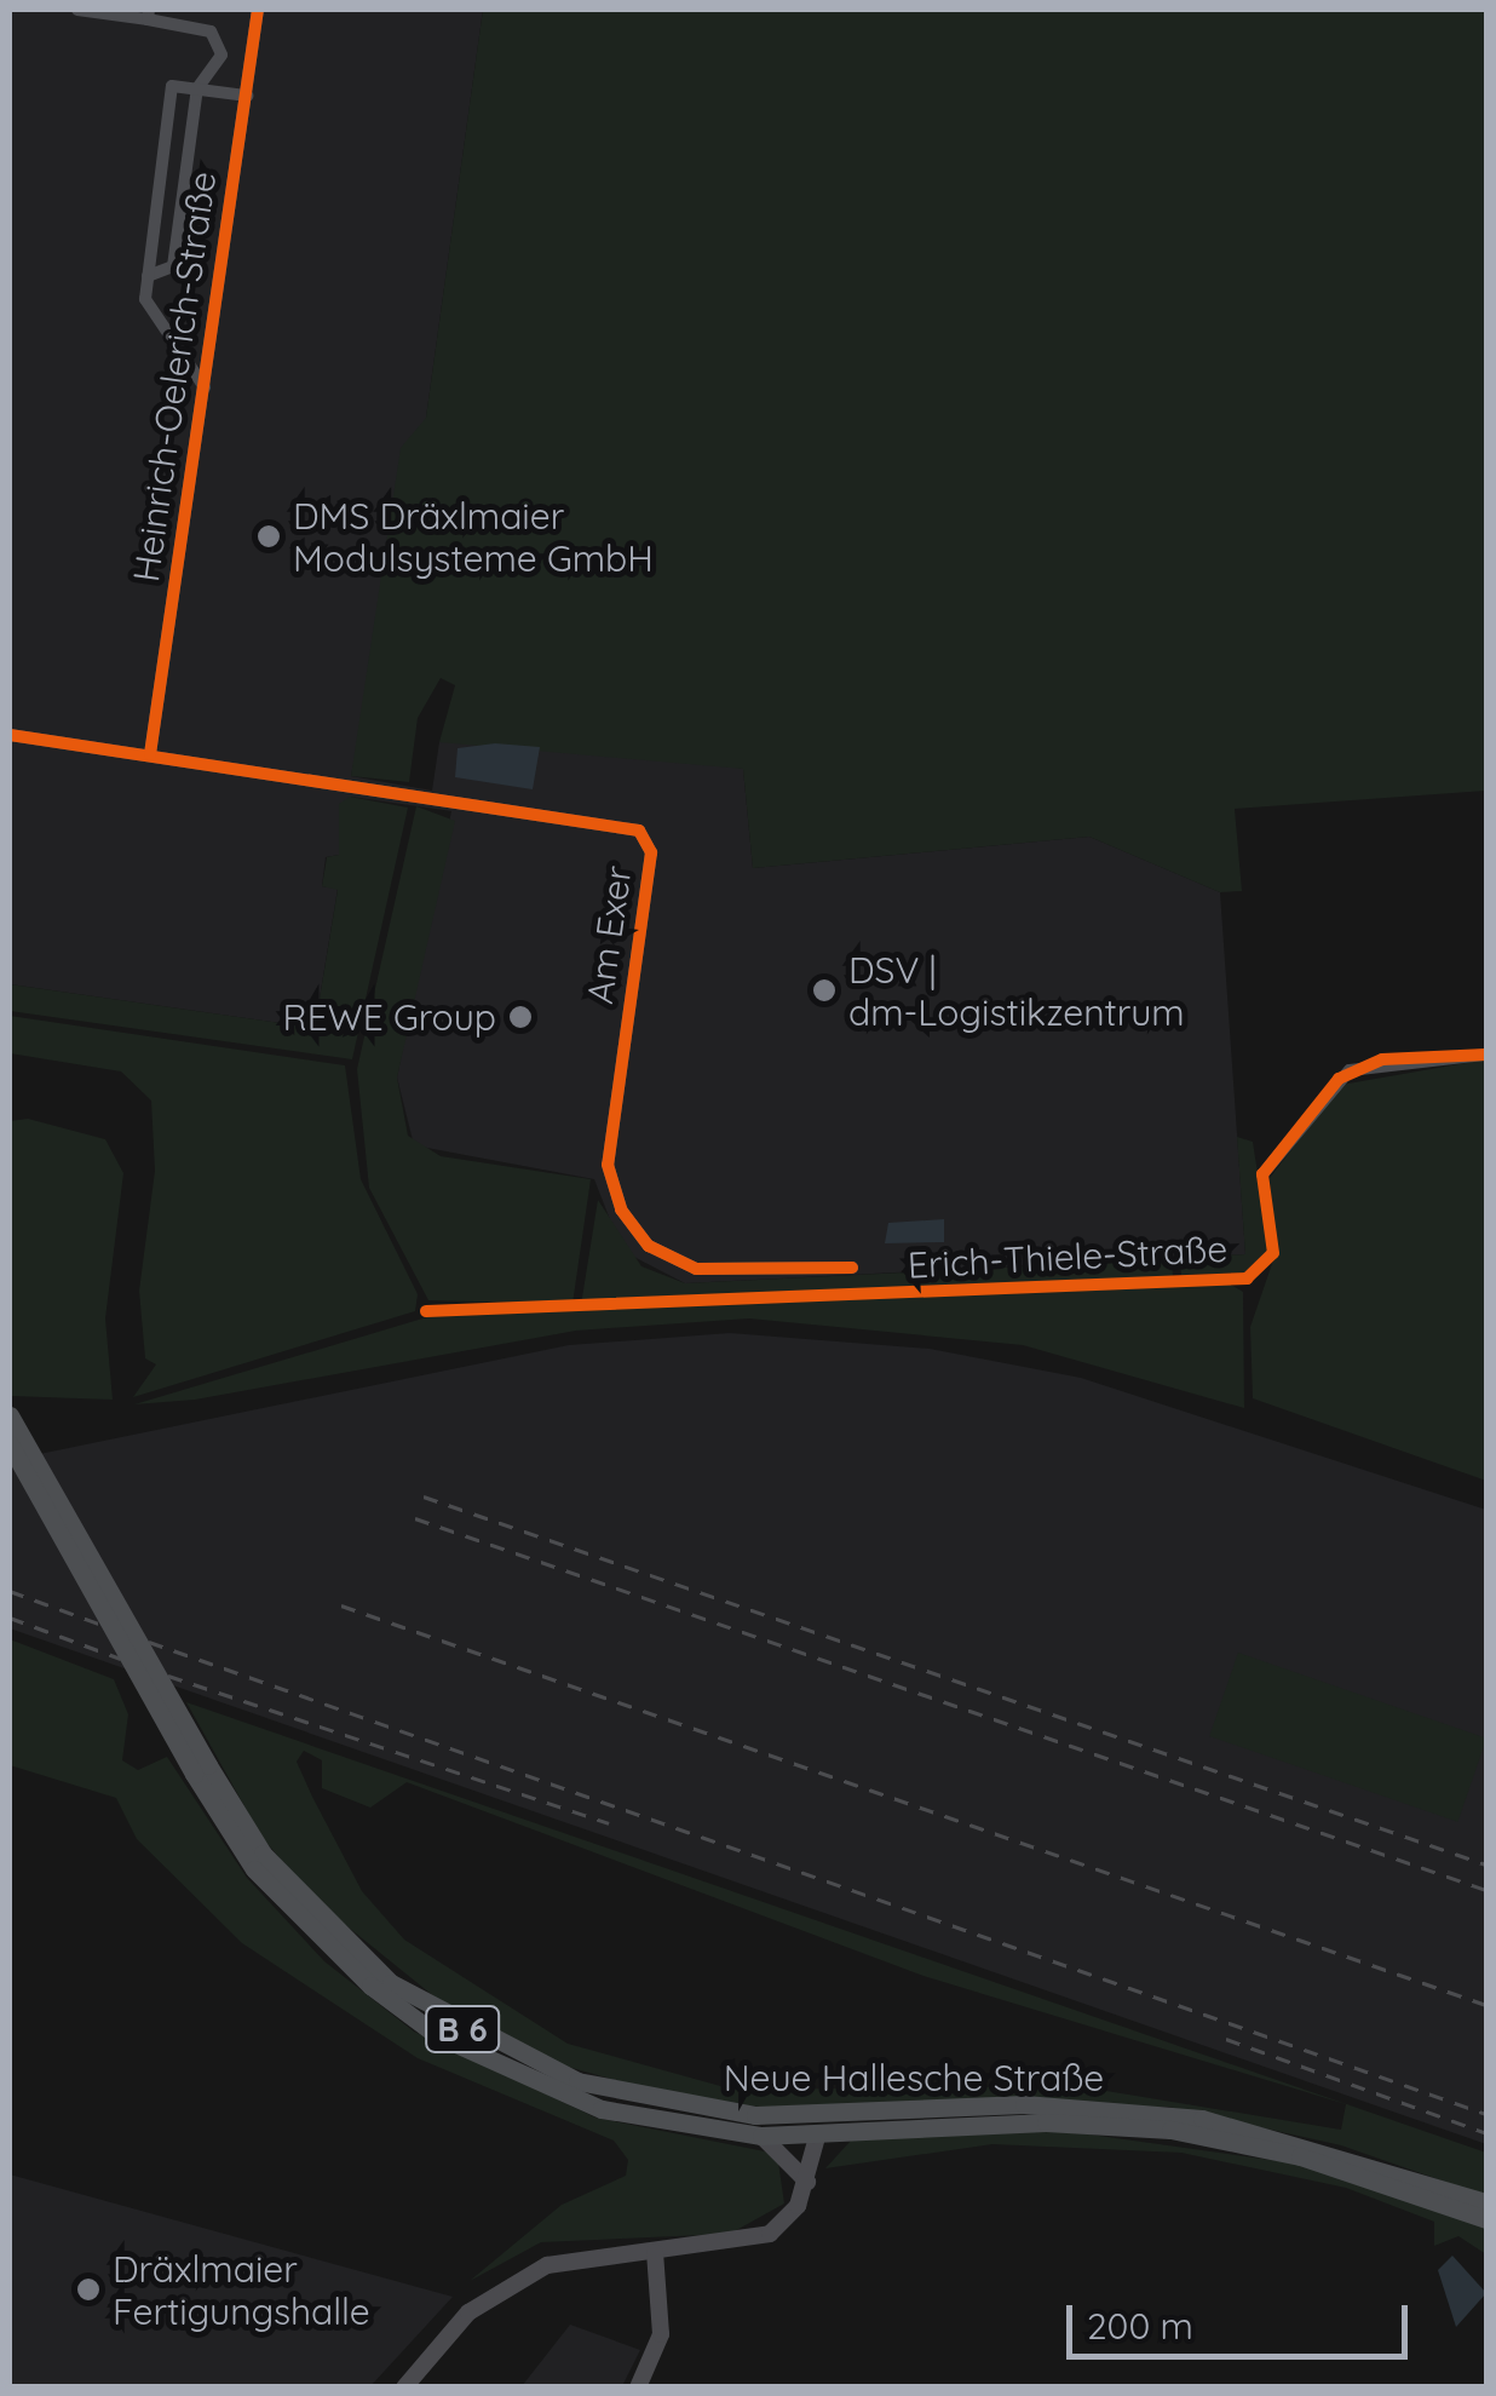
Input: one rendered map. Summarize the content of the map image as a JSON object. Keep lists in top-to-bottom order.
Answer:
{
  "streets": {
    "main road": ["B 6", "Neue Hallesche Straße"],
    "street": ["Heinrich-Oelerich-Straße", "Am Exer"],
    "cycle path": ["Erich-Thiele-Straße"]
  },
  "crossings": [
    ["Heinrich-Oelerich-Straße", "Am Exer"]
  ],
  "places": [
    "DMS Dräxlmaier Modulsysteme GmbH",
    "DSV | dm-Logistikzentrum",
    "REWE Group",
    "Dräxlmaier Fertigungshalle"
  ],
  "scale_bar": "200 m"
}
